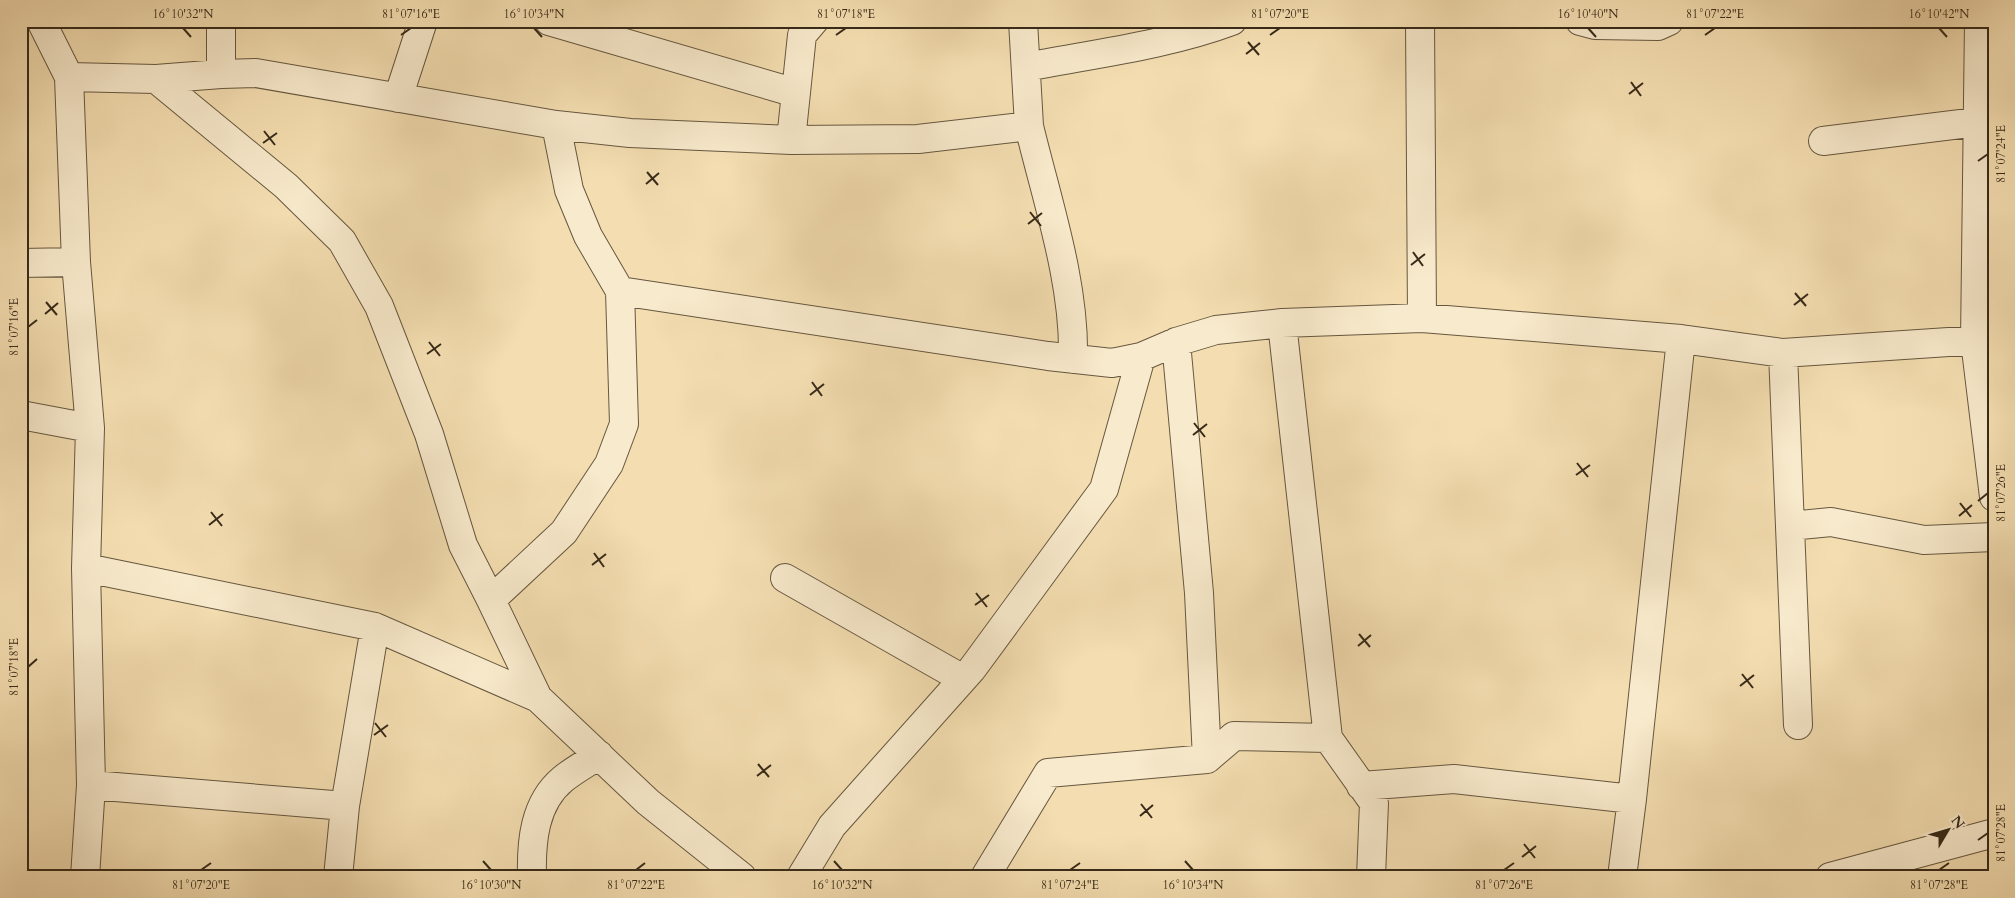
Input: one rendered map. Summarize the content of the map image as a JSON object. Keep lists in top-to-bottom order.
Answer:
{
  "north": "top right",
  "coordinates": [
    "16°10'32\"N",
    "81°07'16\"E",
    "16°10'34\"N",
    "81°07'18\"E",
    "81°07'20\"E",
    "16°10'40\"N",
    "81°07'22\"E",
    "16°10'42\"N",
    "81°07'24\"E",
    "81°07'26\"E",
    "81°07'28\"E",
    "16°10'30\"N"
  ]
}
